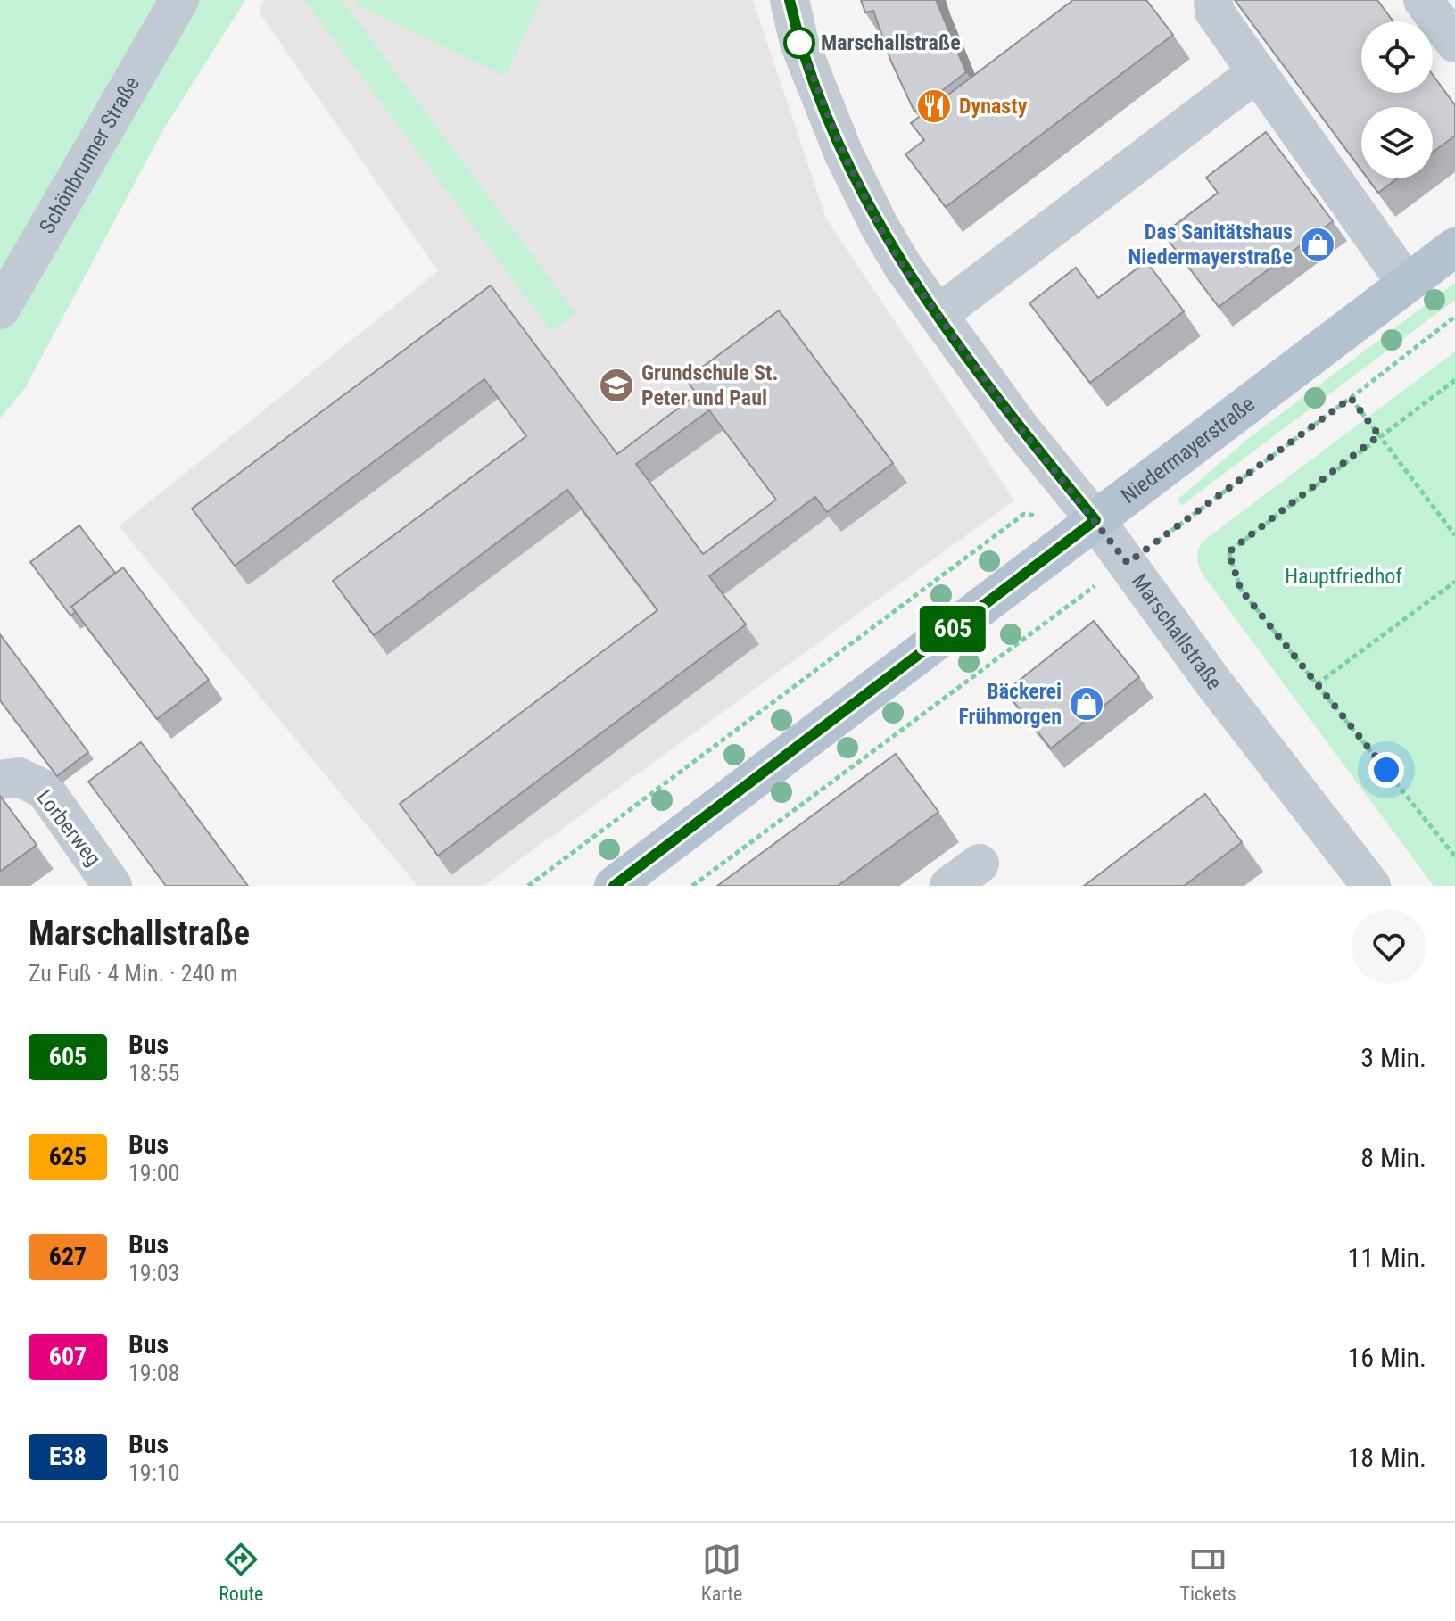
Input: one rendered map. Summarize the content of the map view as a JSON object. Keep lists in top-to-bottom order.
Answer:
{
  "streets": {
    "main road": ["Niedermayerstraße"],
    "street": ["Schönbrunner Straße", "Marschallstraße", "Lorberweg"]
  },
  "crossings": [
    ["Niedermayerstraße", "Marschallstraße"]
  ],
  "parks": ["Hauptfriedhof"],
  "places": {
    "other": ["Marschallstraße"],
    "restaurant": ["Dynasty"],
    "shop": ["Das Sanitätshaus Niedermayerstraße", "Bäckerei Frühmorgen"],
    "school or university": ["Grundschule St. Peter und Paul"]
  },
  "lines": ["bus line 605"],
  "page": {
    "on_map": "605",
    "heading": ["Marschallstraße", "Zu Fuß · 4 Min. · 240 m"],
    "list": [
      {
        "mark": "605",
        "name": "Bus",
        "note": "18:55",
        "value": "3 Min."
      },
      {
        "mark": "625",
        "name": "Bus",
        "note": "19:00",
        "value": "8 Min."
      },
      {
        "mark": "627",
        "name": "Bus",
        "note": "19:03",
        "value": "11 Min."
      },
      {
        "mark": "607",
        "name": "Bus",
        "note": "19:08",
        "value": "16 Min."
      },
      {
        "mark": "E38",
        "name": "Bus",
        "note": "19:10",
        "value": "18 Min."
      }
    ],
    "tabs": ["Route", "Karte", "Tickets"]
  }
}
